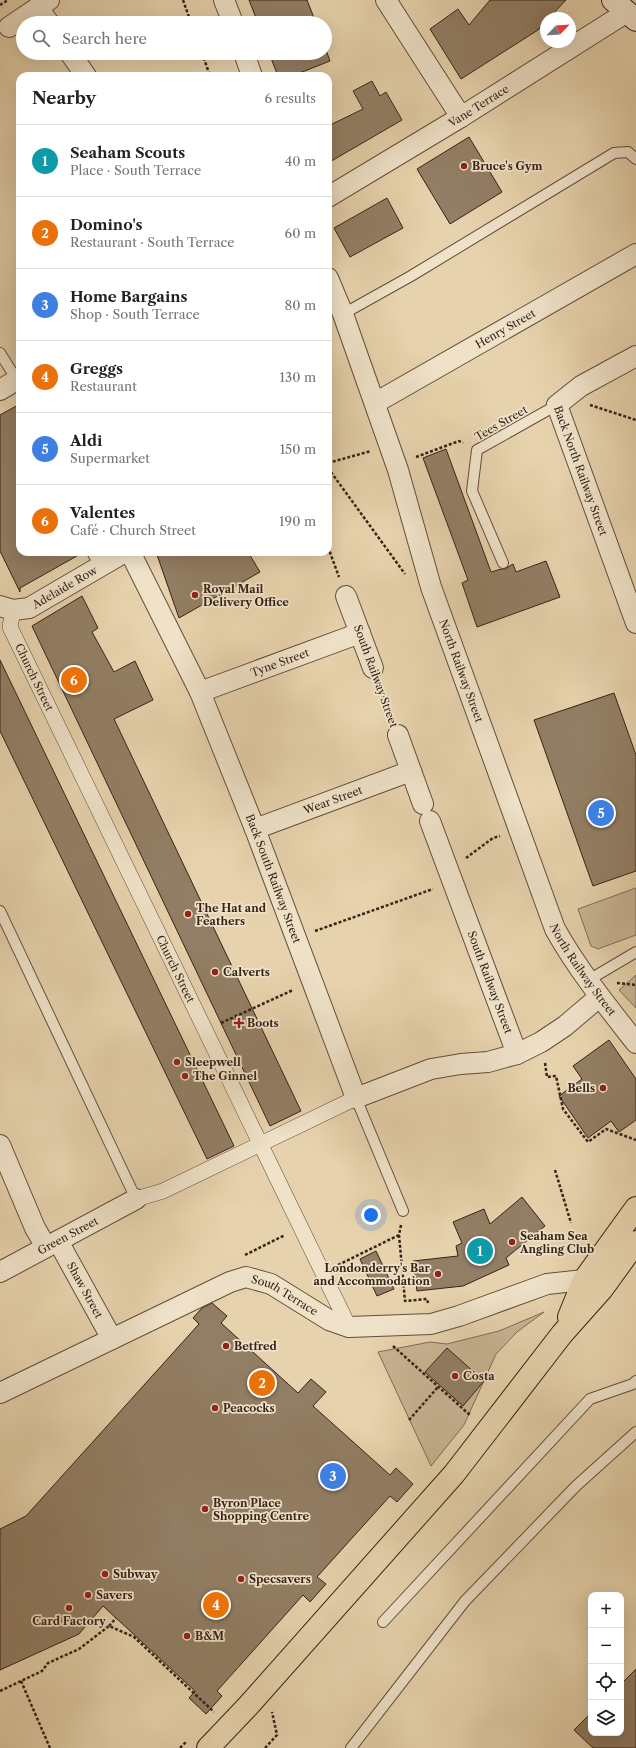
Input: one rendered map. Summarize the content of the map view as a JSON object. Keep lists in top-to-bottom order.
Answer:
{
  "streets": {
    "street": [
      "Vane Terrace",
      "Henry Street",
      "Back North Railway Street",
      "Adelaide Row",
      "Tyne Street",
      "North Railway Street",
      "South Railway Street",
      "Church Street",
      "Wear Street",
      "Back South Railway Street",
      "Green Street",
      "Shaw Street",
      "South Terrace"
    ],
    "lane": ["Tees Street"]
  },
  "crossings": [
    ["Henry Street", "North Railway Street"],
    ["Tees Street", "Back North Railway Street"],
    ["Adelaide Row", "Church Street"],
    ["Tyne Street", "South Railway Street"],
    ["Tyne Street", "Back South Railway Street"],
    ["South Railway Street", "Wear Street"],
    ["Church Street", "South Terrace"],
    ["Wear Street", "Back South Railway Street"],
    ["Green Street", "Shaw Street"],
    ["Shaw Street", "South Terrace"]
  ],
  "places": {
    "other": [
      "Bruce's Gym",
      "Royal Mail Delivery Office",
      "The Hat and Feathers",
      "Calverts",
      "Sleepwell",
      "The Ginnel",
      "Bells",
      "Seaham Sea Angling Club",
      "Londonderry's Bar and Accommodation",
      "Betfred",
      "Costa",
      "Peacocks",
      "Byron Place Shopping Centre",
      "Subway",
      "Specsavers",
      "Savers",
      "Card Factory",
      "B&M"
    ],
    "health": ["Boots"]
  },
  "north": "top right",
  "page": {
    "search": "Search here",
    "heading": ["Nearby", "6 results"],
    "list": [
      {
        "mark": "1",
        "name": "Seaham Scouts",
        "note": "Place · South Terrace",
        "value": "40 m"
      },
      {
        "mark": "2",
        "name": "Domino's",
        "note": "Restaurant · South Terrace",
        "value": "60 m"
      },
      {
        "mark": "3",
        "name": "Home Bargains",
        "note": "Shop · South Terrace",
        "value": "80 m"
      },
      {
        "mark": "4",
        "name": "Greggs",
        "note": "Restaurant",
        "value": "130 m"
      },
      {
        "mark": "5",
        "name": "Aldi",
        "note": "Supermarket",
        "value": "150 m"
      },
      {
        "mark": "6",
        "name": "Valentes",
        "note": "Café · Church Street",
        "value": "190 m"
      }
    ],
    "pins": [
      "6",
      "5",
      "1",
      "2",
      "3",
      "4"
    ],
    "map_buttons": ["+", "−"]
  }
}
